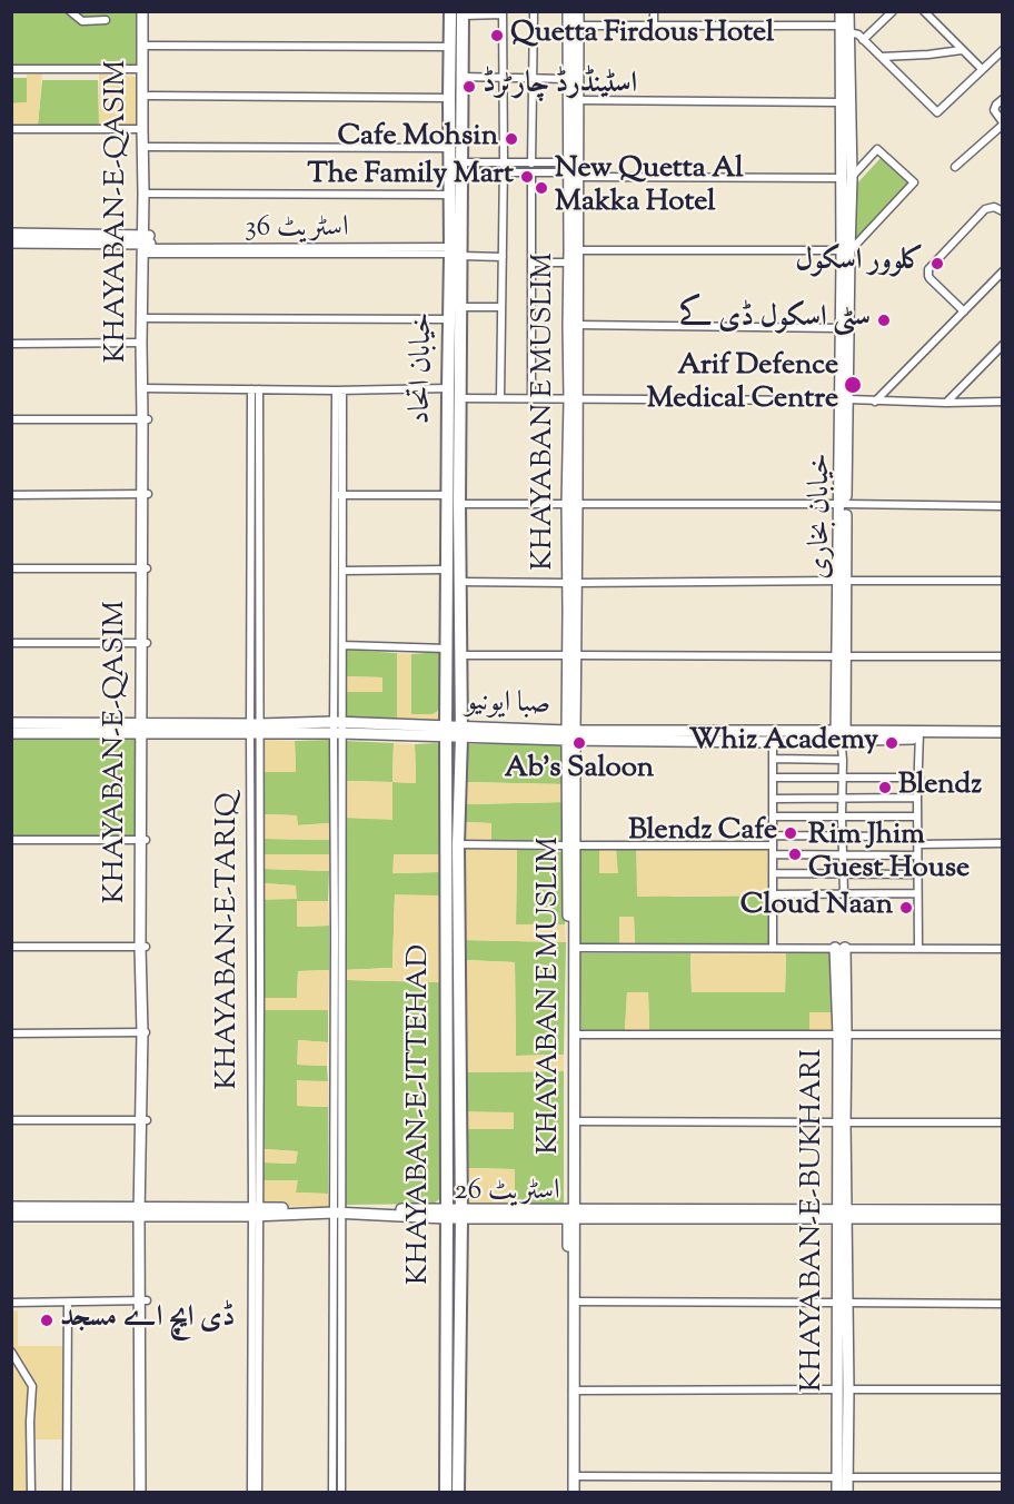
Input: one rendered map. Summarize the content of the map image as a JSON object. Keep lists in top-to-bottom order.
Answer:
{
  "streets": {
    "main road": ["خیابان اتحاد", "KHAYABAN-E-ITTEHAD"],
    "street": [
      "KHAYABAN-E-QASIM",
      "اسٹریٹ 36",
      "KHAYABAN E MUSLIM",
      "خیابان بخاری",
      "صبا ایونیو",
      "KHAYABAN-E-TARIQ",
      "اسٹریٹ 26",
      "KHAYABAN-E-BUKHARI"
    ]
  },
  "crossings": [
    ["KHAYABAN-E-QASIM", "اسٹریٹ 36"],
    ["KHAYABAN-E-QASIM", "صبا ایونیو"],
    ["KHAYABAN-E-QASIM", "اسٹریٹ 26"],
    ["اسٹریٹ 36", "خیابان اتحاد"],
    ["خیابان اتحاد", "صبا ایونیو"],
    ["خیابان اتحاد", "KHAYABAN-E-ITTEHAD"],
    ["KHAYABAN E MUSLIM", "صبا ایونیو"],
    ["KHAYABAN E MUSLIM", "اسٹریٹ 26"],
    ["صبا ایونیو", "KHAYABAN-E-TARIQ"],
    ["صبا ایونیو", "KHAYABAN-E-ITTEHAD"],
    ["KHAYABAN-E-TARIQ", "اسٹریٹ 26"],
    ["KHAYABAN-E-ITTEHAD", "اسٹریٹ 26"],
    ["اسٹریٹ 26", "KHAYABAN-E-BUKHARI"]
  ],
  "places": [
    "Quetta Firdous Hotel",
    "اسٹینڈرڈ چارٹرڈ",
    "Cafe Mohsin",
    "The Family Mart",
    "New Quetta Al Makka Hotel",
    "کلوور اسکول",
    "سٹی اسکول ڈی کے",
    "Arif Defence Medical Centre",
    "Ab's Saloon",
    "Whiz Academy",
    "Blendz",
    "Blendz Cafe",
    "Rim Jhim Guest House",
    "Cloud Naan",
    "ڈی ایچ اے مسجد"
  ]
}
